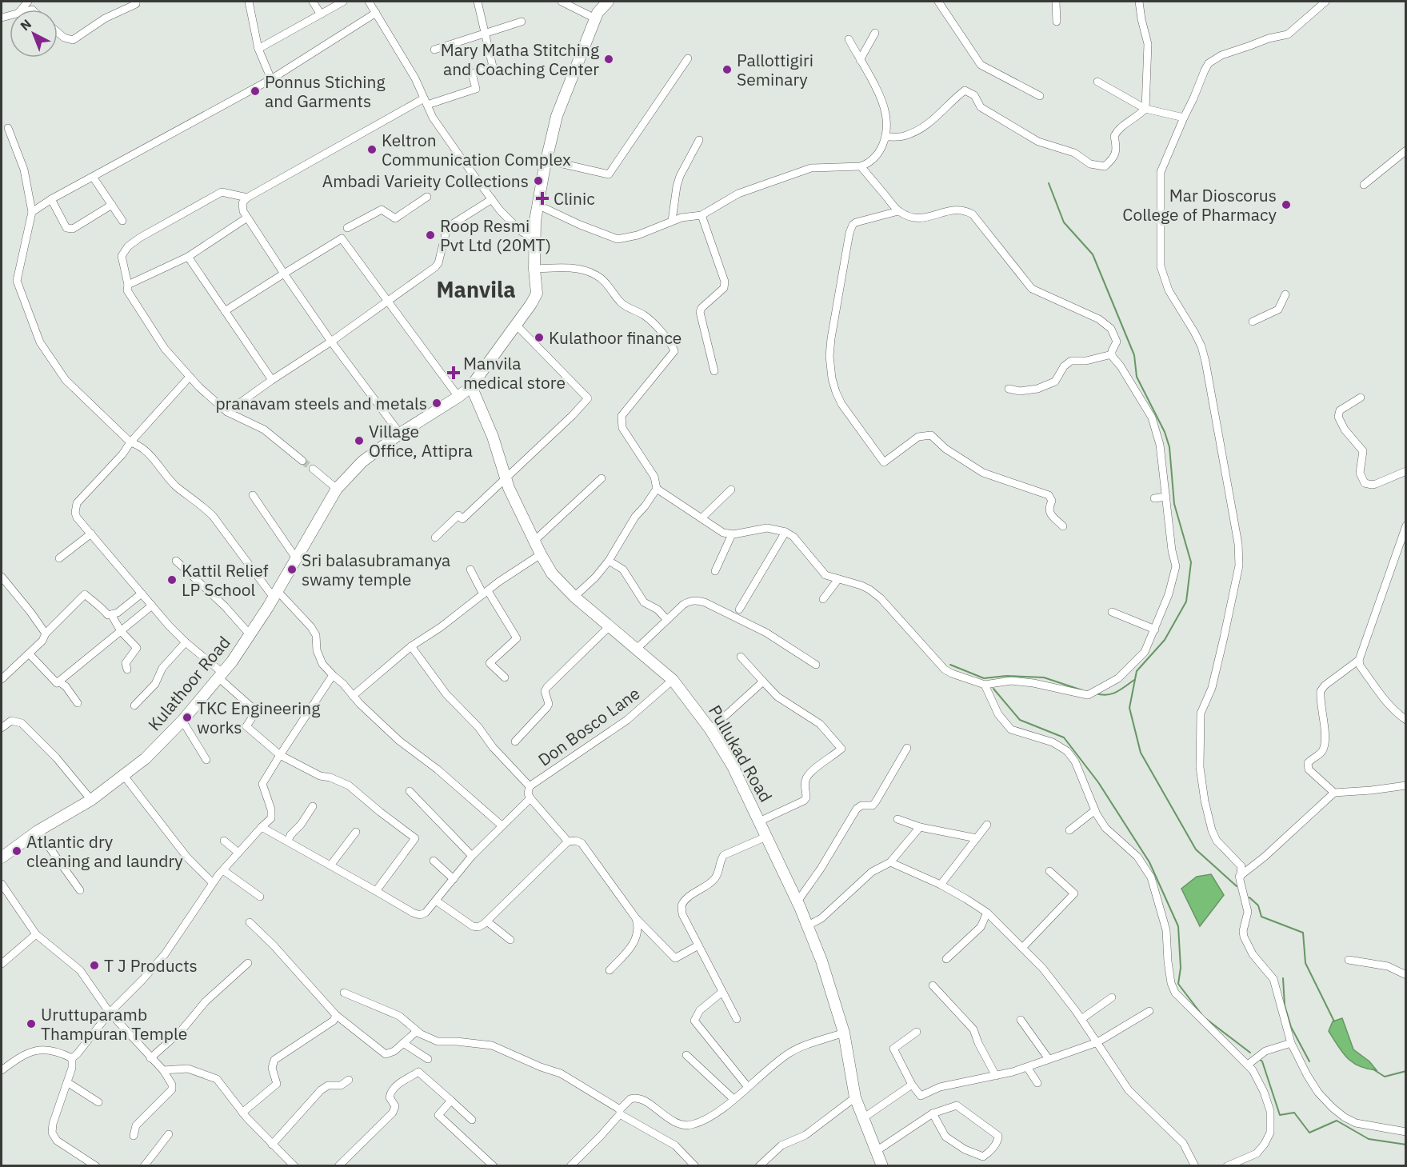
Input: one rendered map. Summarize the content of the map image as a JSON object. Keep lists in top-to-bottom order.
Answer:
{
  "streets": {
    "main road": ["Kulathoor Road", "Pullukad Road"],
    "street": ["Don Bosco Lane"]
  },
  "crossings": [
    ["Kulathoor Road", "Pullukad Road"],
    ["Don Bosco Lane", "Pullukad Road"]
  ],
  "districts": ["Manvila"],
  "places": {
    "other": [
      "Mary Matha Stitching and Coaching Center",
      "Pallottigiri Seminary",
      "Ponnus Stiching and Garments",
      "Keltron Communication Complex",
      "Ambadi Varieity Collections",
      "Mar Dioscorus College of Pharmacy",
      "Roop Resmi Pvt Ltd (20MT)",
      "Kulathoor finance",
      "pranavam steels and metals",
      "Village Office, Attipra",
      "Sri balasubramanya swamy temple",
      "Kattil Relief LP School",
      "TKC Engineering works",
      "Atlantic dry cleaning and laundry",
      "T J Products",
      "Uruttuparamb Thampuran Temple"
    ],
    "health": ["Clinic", "Manvila medical store"]
  },
  "north": "top left"
}
